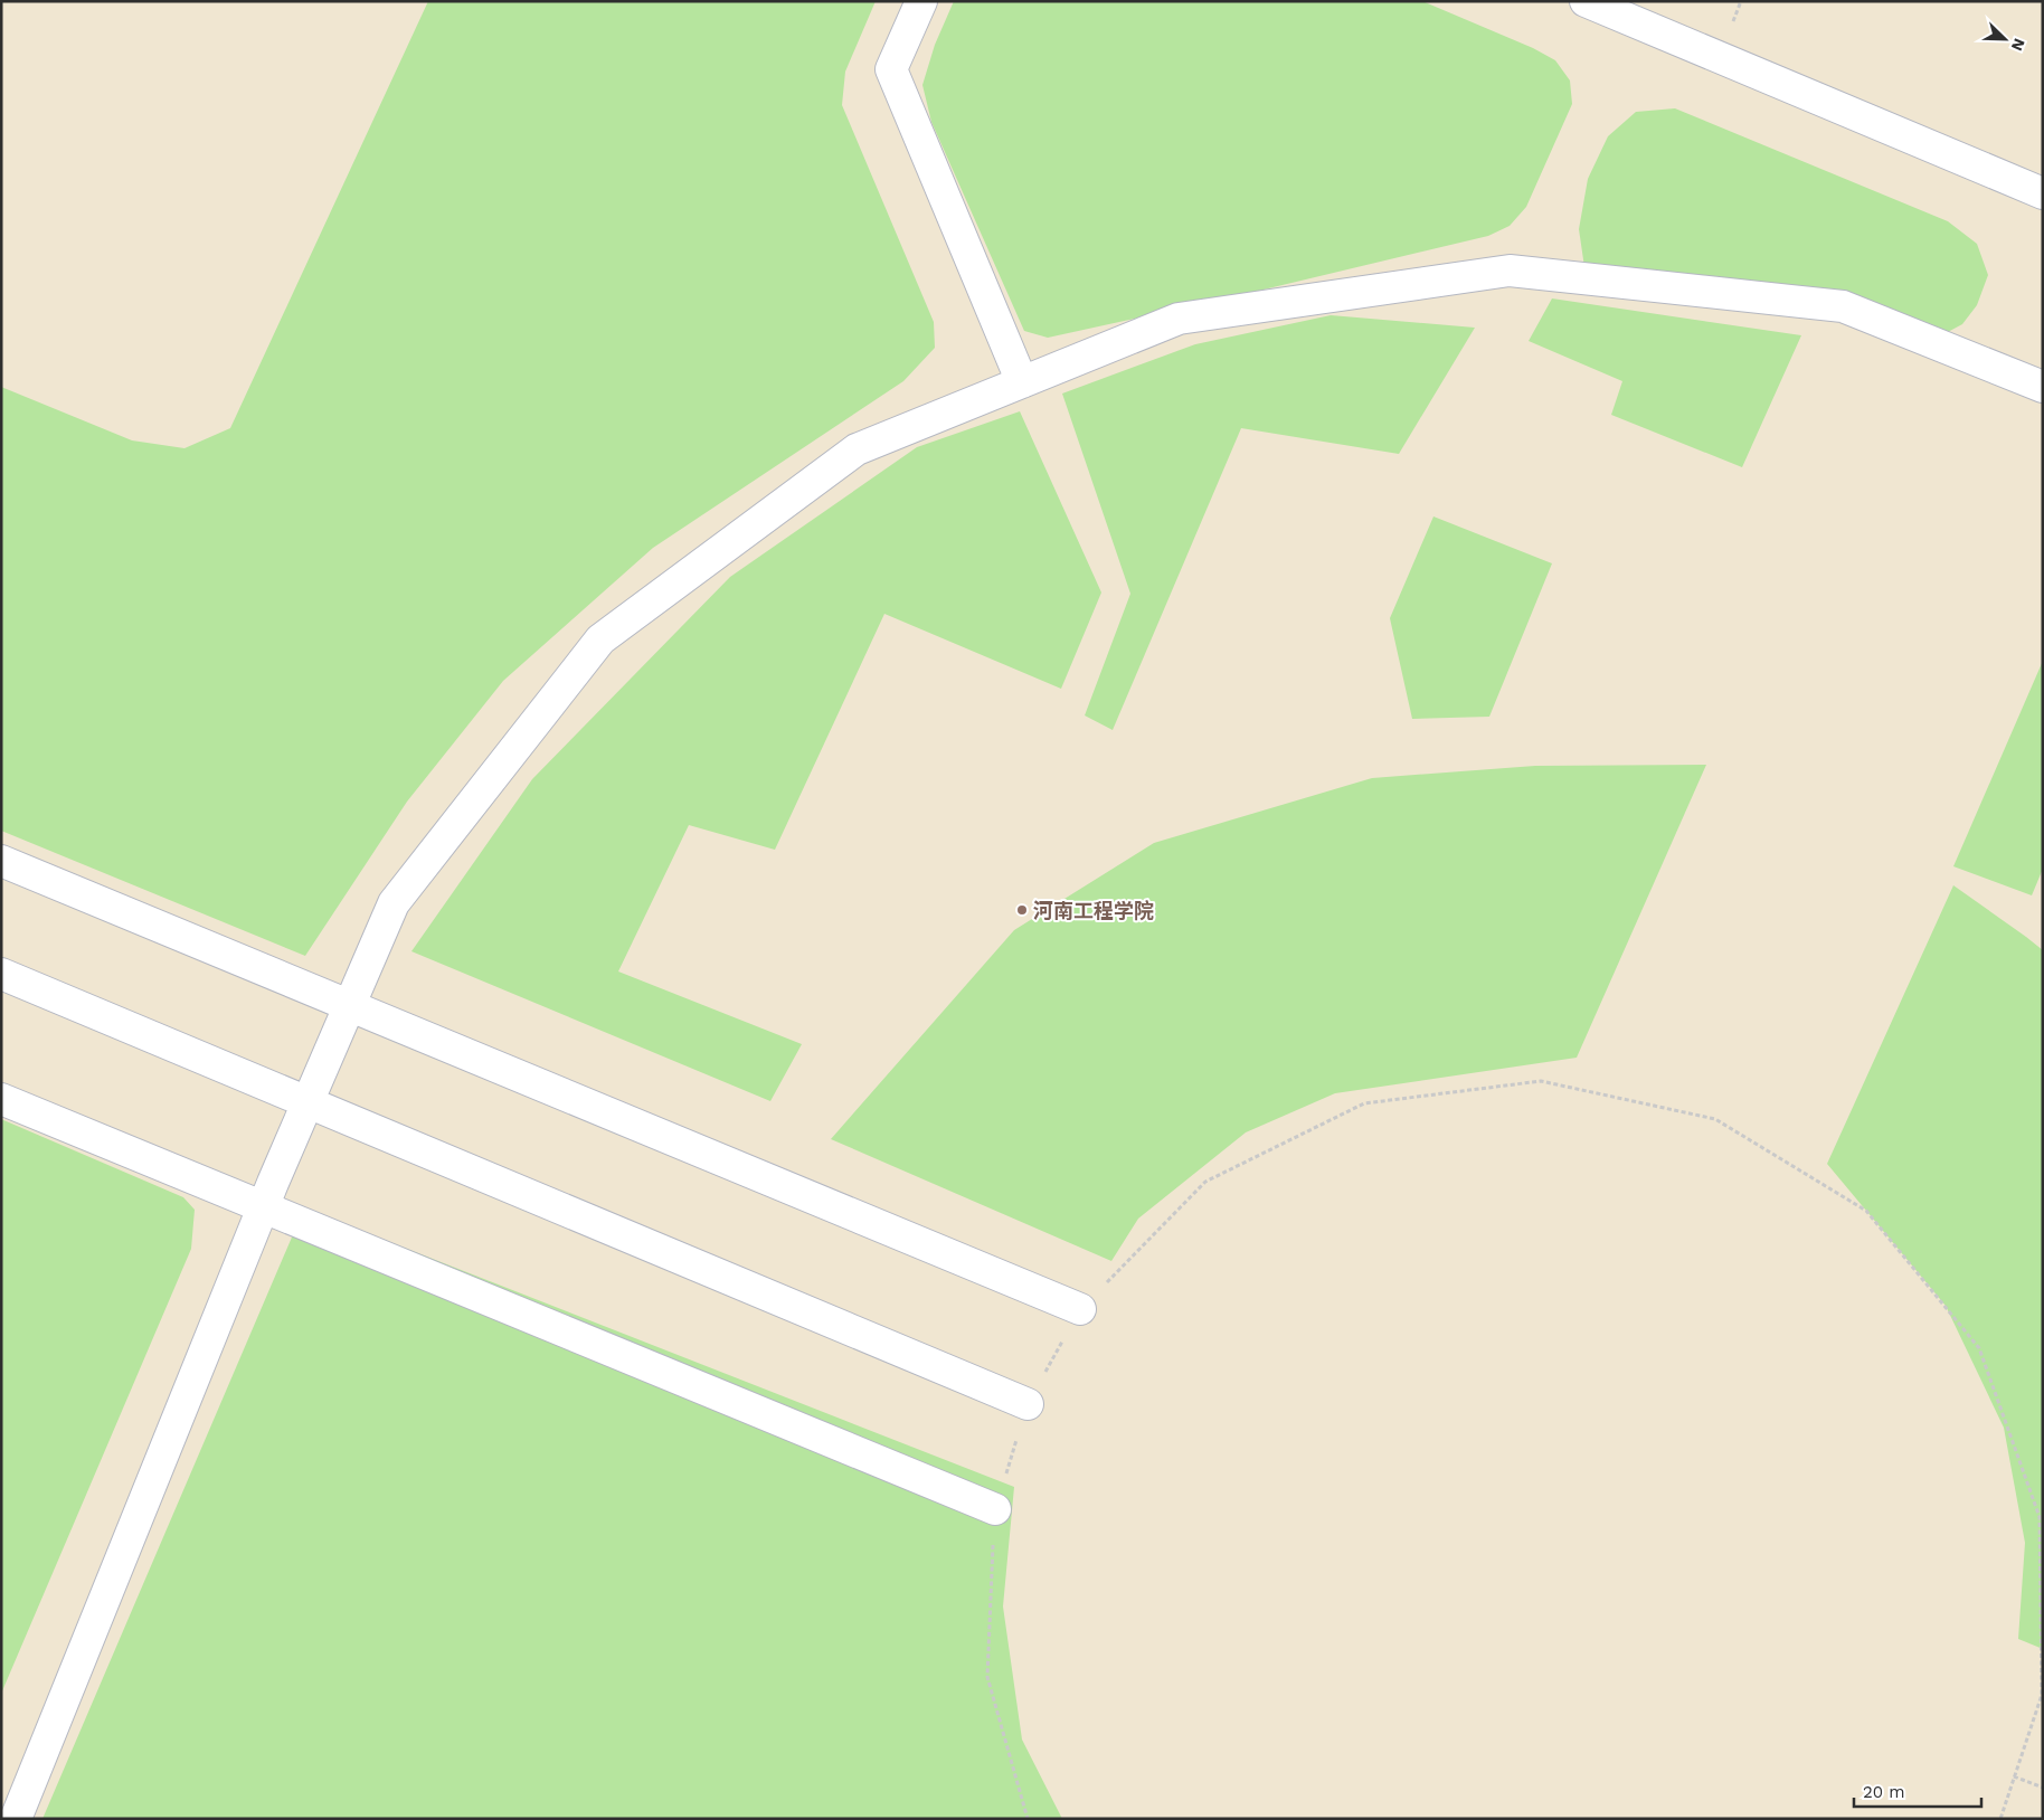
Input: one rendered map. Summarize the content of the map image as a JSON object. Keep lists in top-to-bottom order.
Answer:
{
  "places": ["河南工程学院"],
  "scale_bar": "20 m",
  "north": "bottom right"
}
